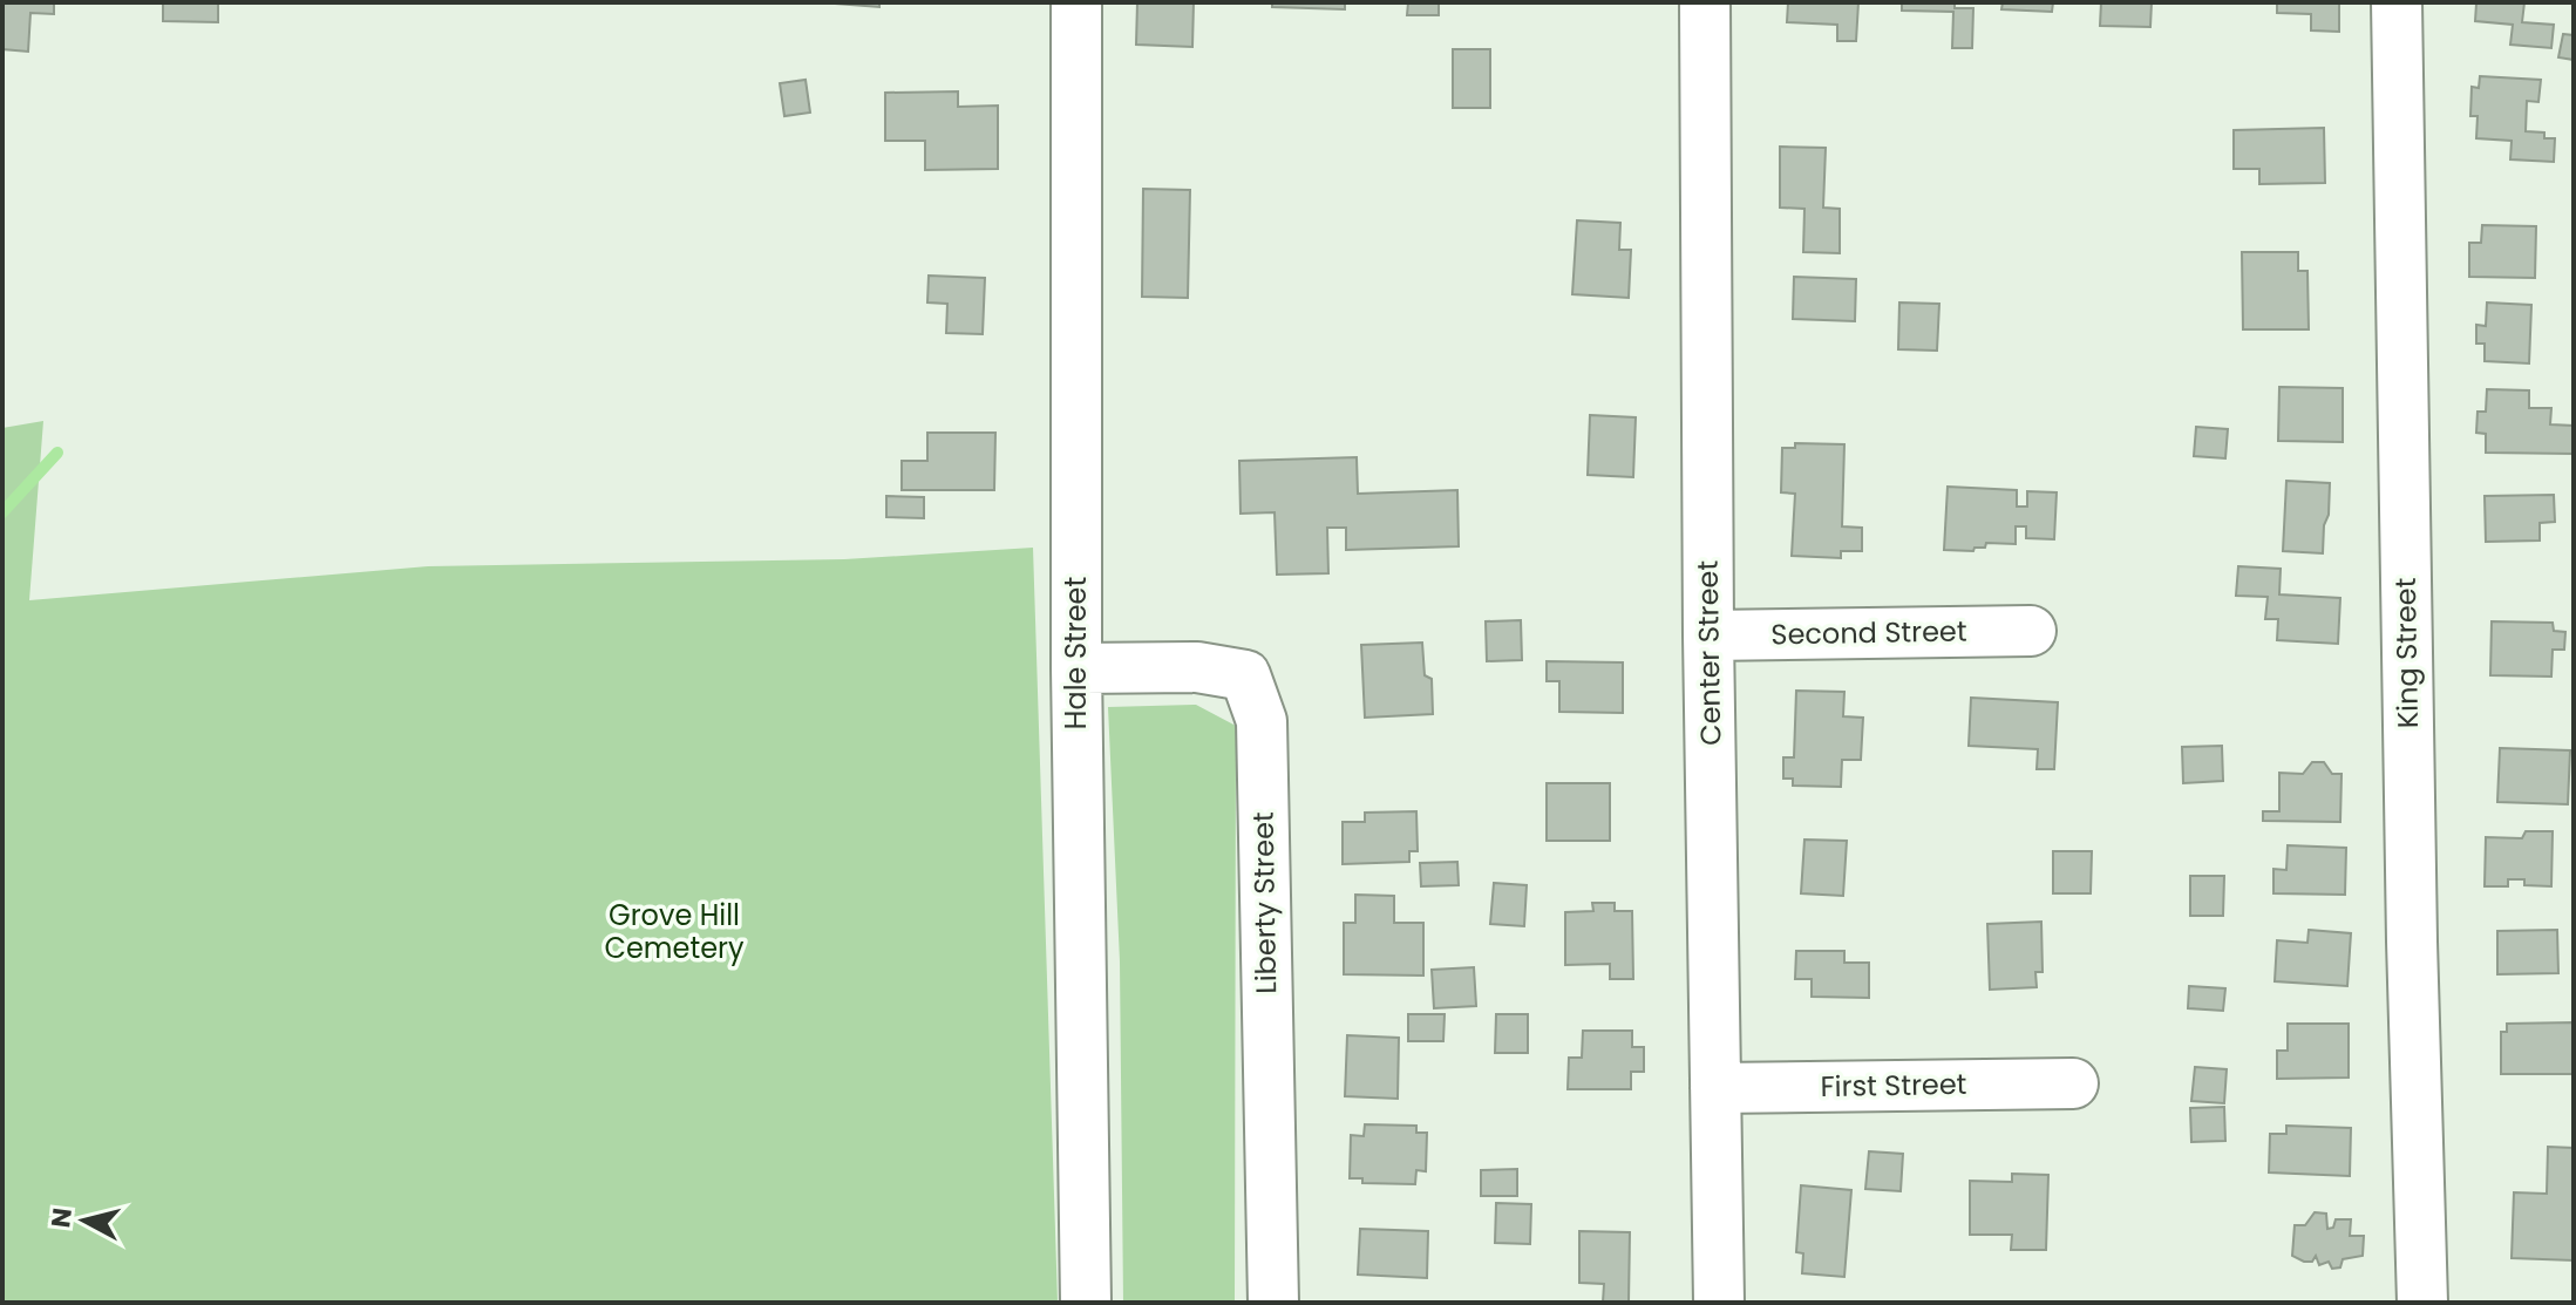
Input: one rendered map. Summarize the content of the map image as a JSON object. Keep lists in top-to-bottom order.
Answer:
{
  "streets": {
    "street": [
      "Second Street",
      "Hale Street",
      "Center Street",
      "King Street",
      "Liberty Street",
      "First Street"
    ]
  },
  "crossings": [
    ["Second Street", "Center Street"],
    ["Hale Street", "Liberty Street"],
    ["Center Street", "First Street"]
  ],
  "parks": ["Grove Hill Cemetery"],
  "north": "left"
}
